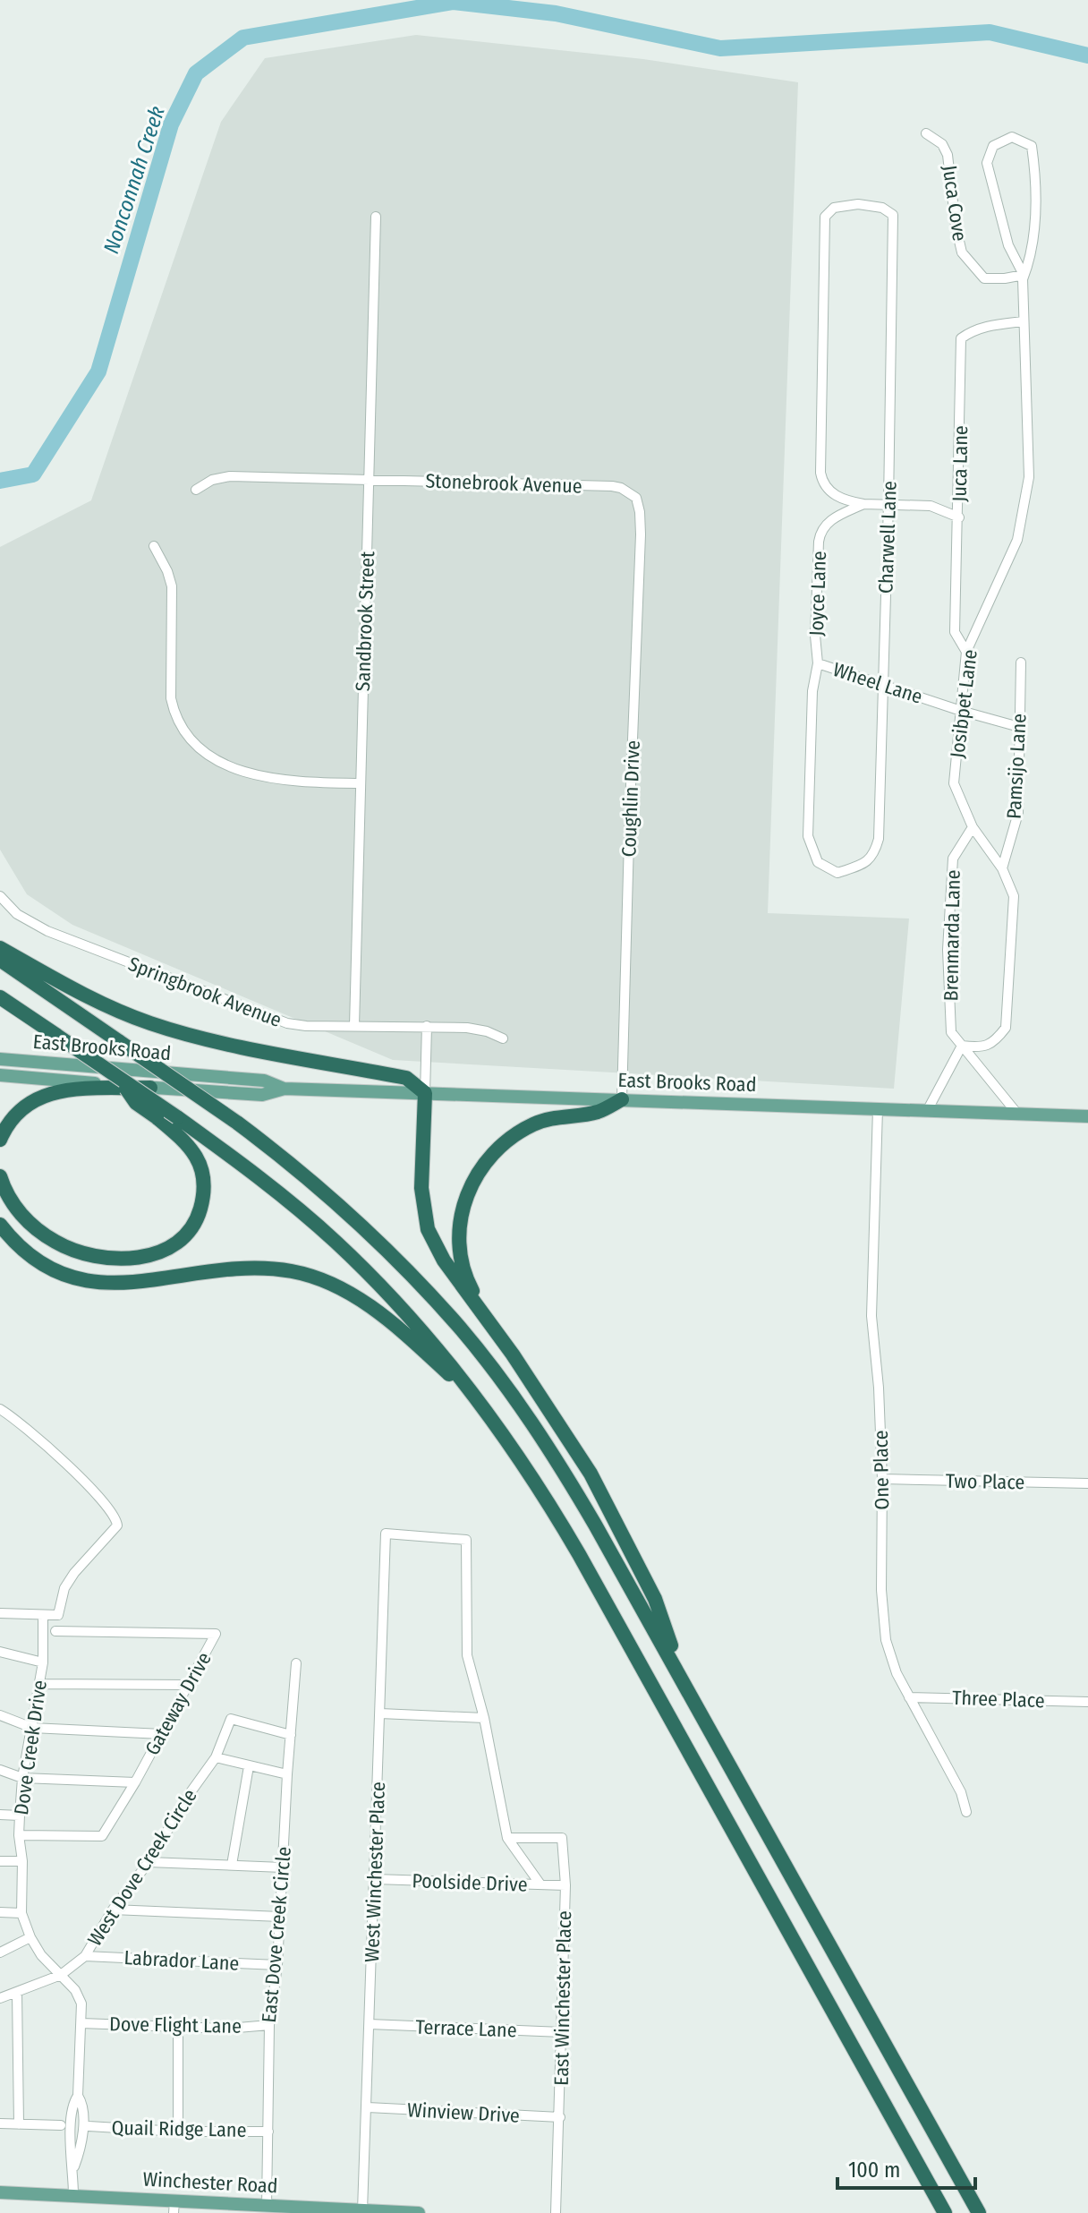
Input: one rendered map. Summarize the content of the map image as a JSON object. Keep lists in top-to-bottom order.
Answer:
{
  "streets": {
    "main road": ["East Brooks Road", "Winchester Road"],
    "street": [
      "Juca Cove",
      "Juca Lane",
      "Stonebrook Avenue",
      "Charwell Lane",
      "Joyce Lane",
      "Sandbrook Street",
      "Wheel Lane",
      "Josibpet Lane",
      "Pamsijo Lane",
      "Coughlin Drive",
      "Brenmarda Lane",
      "Springbrook Avenue",
      "One Place",
      "Two Place",
      "Three Place",
      "Gateway Drive",
      "Dove Creek Drive",
      "West Dove Creek Circle",
      "West Winchester Place",
      "Poolside Drive",
      "East Dove Creek Circle",
      "Labrador Lane",
      "East Winchester Place",
      "Dove Flight Lane",
      "Terrace Lane",
      "Winview Drive",
      "Quail Ridge Lane"
    ]
  },
  "crossings": [
    ["Juca Cove", "Josibpet Lane"],
    ["Juca Lane", "Josibpet Lane"],
    ["Stonebrook Avenue", "Sandbrook Street"],
    ["Stonebrook Avenue", "Coughlin Drive"],
    ["Charwell Lane", "Joyce Lane"],
    ["Charwell Lane", "Wheel Lane"],
    ["Joyce Lane", "Wheel Lane"],
    ["Sandbrook Street", "Springbrook Avenue"],
    ["Wheel Lane", "Josibpet Lane"],
    ["Wheel Lane", "Pamsijo Lane"],
    ["Josibpet Lane", "Pamsijo Lane"],
    ["Josibpet Lane", "Brenmarda Lane"],
    ["Coughlin Drive", "East Brooks Road"],
    ["East Brooks Road", "One Place"],
    ["One Place", "Two Place"],
    ["One Place", "Three Place"],
    ["Gateway Drive", "Dove Creek Drive"],
    ["Dove Creek Drive", "West Dove Creek Circle"],
    ["West Dove Creek Circle", "East Dove Creek Circle"],
    ["West Dove Creek Circle", "Labrador Lane"],
    ["West Winchester Place", "Poolside Drive"],
    ["West Winchester Place", "East Winchester Place"],
    ["West Winchester Place", "Terrace Lane"],
    ["West Winchester Place", "Winview Drive"],
    ["West Winchester Place", "Winchester Road"],
    ["Poolside Drive", "East Winchester Place"],
    ["East Dove Creek Circle", "Labrador Lane"],
    ["East Dove Creek Circle", "Dove Flight Lane"],
    ["East Dove Creek Circle", "Quail Ridge Lane"],
    ["East Dove Creek Circle", "Winchester Road"],
    ["East Winchester Place", "Terrace Lane"],
    ["East Winchester Place", "Winview Drive"]
  ],
  "water": ["Nonconnah Creek"],
  "scale_bar": "100 m"
}
